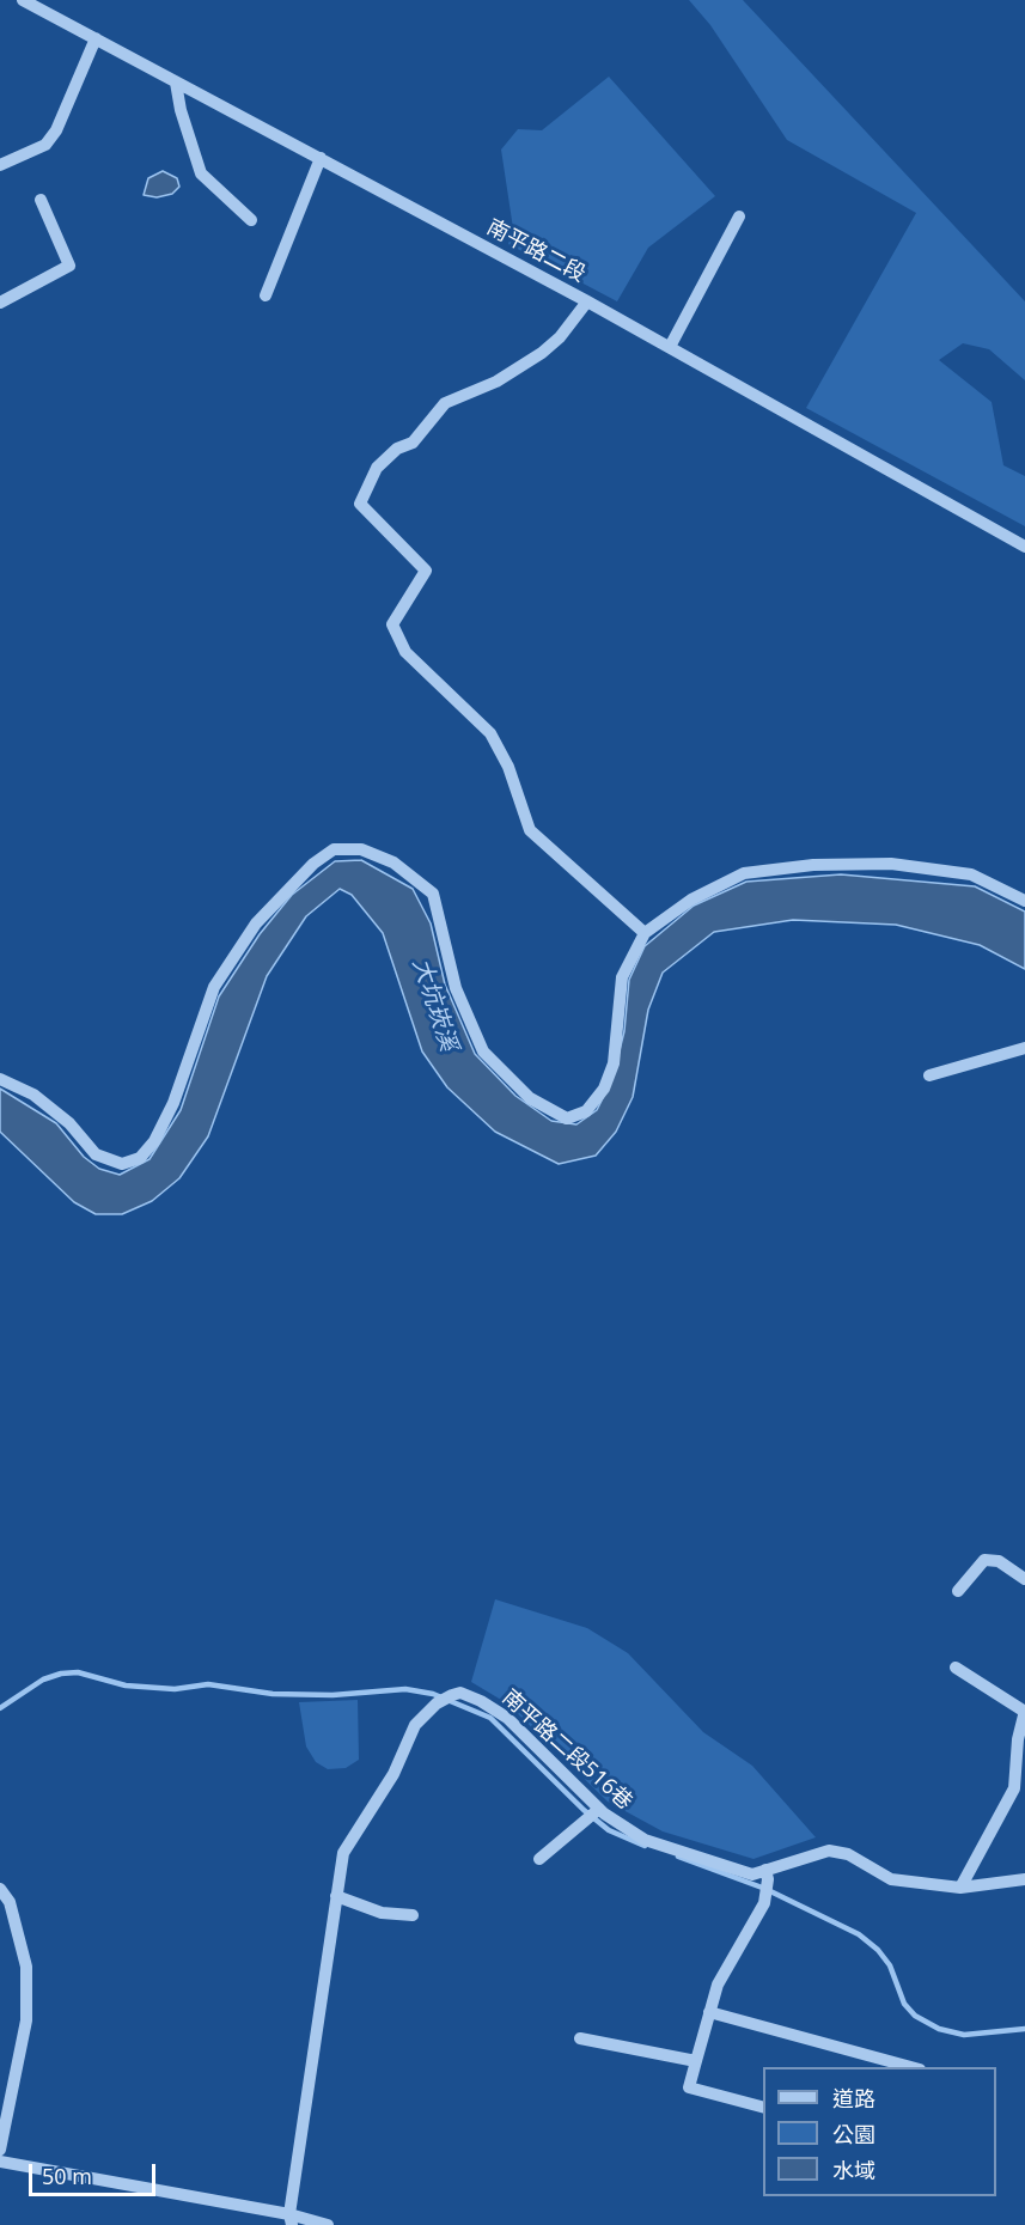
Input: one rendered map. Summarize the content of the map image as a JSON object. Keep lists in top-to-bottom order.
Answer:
{
  "streets": {
    "street": ["南平路二段", "南平路二段516巷"]
  },
  "water": ["大坑崁溪"],
  "legend": ["道路", "公園", "水域"],
  "scale_bar": "50 m"
}
